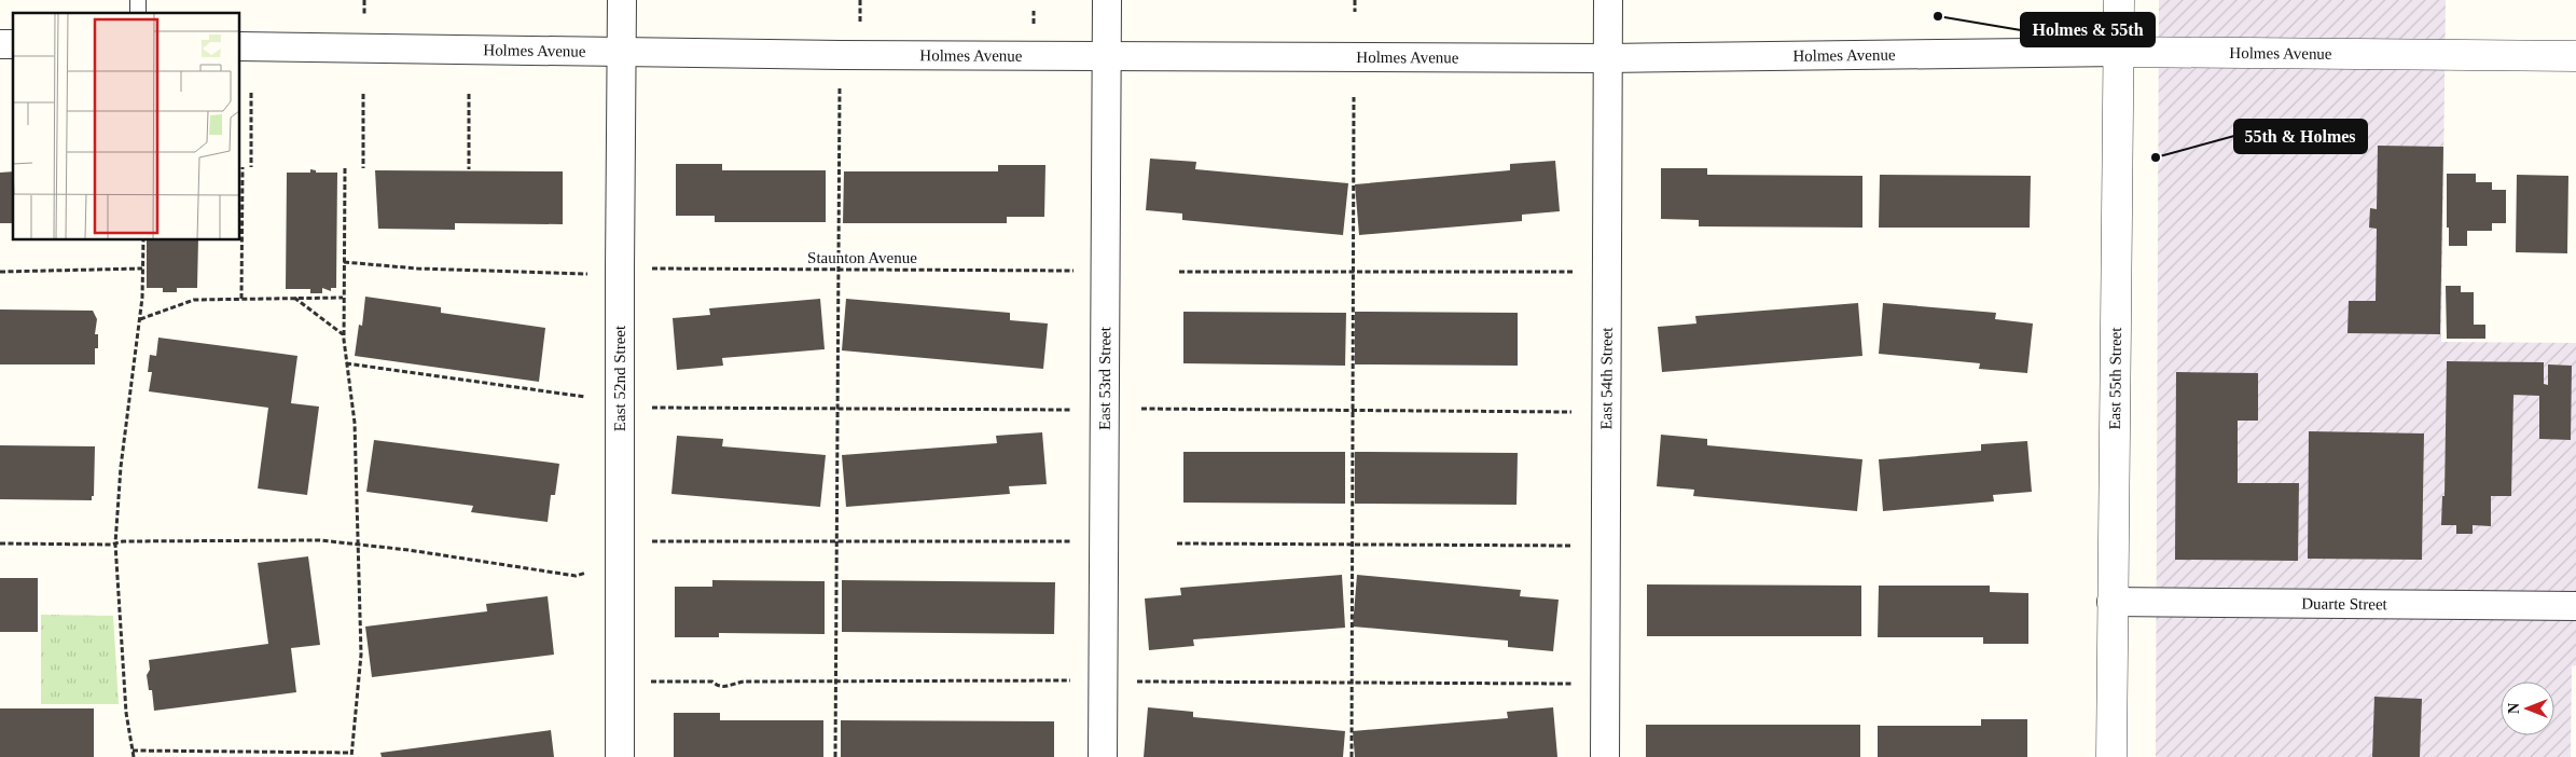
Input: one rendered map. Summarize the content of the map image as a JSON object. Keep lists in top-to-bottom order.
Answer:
{
  "streets": {
    "street": [
      "Holmes Avenue",
      "East 52nd Street",
      "East 53rd Street",
      "East 54th Street",
      "East 55th Street",
      "Duarte Street"
    ],
    "path": ["Staunton Avenue"]
  },
  "crossings": [
    ["Holmes Avenue", "East 52nd Street"],
    ["Holmes Avenue", "East 53rd Street"],
    ["Holmes Avenue", "East 54th Street"],
    ["Holmes Avenue", "East 55th Street"],
    ["East 55th Street", "Duarte Street"]
  ],
  "places": ["Holmes & 55th", "55th & Holmes"],
  "north": "left"
}
